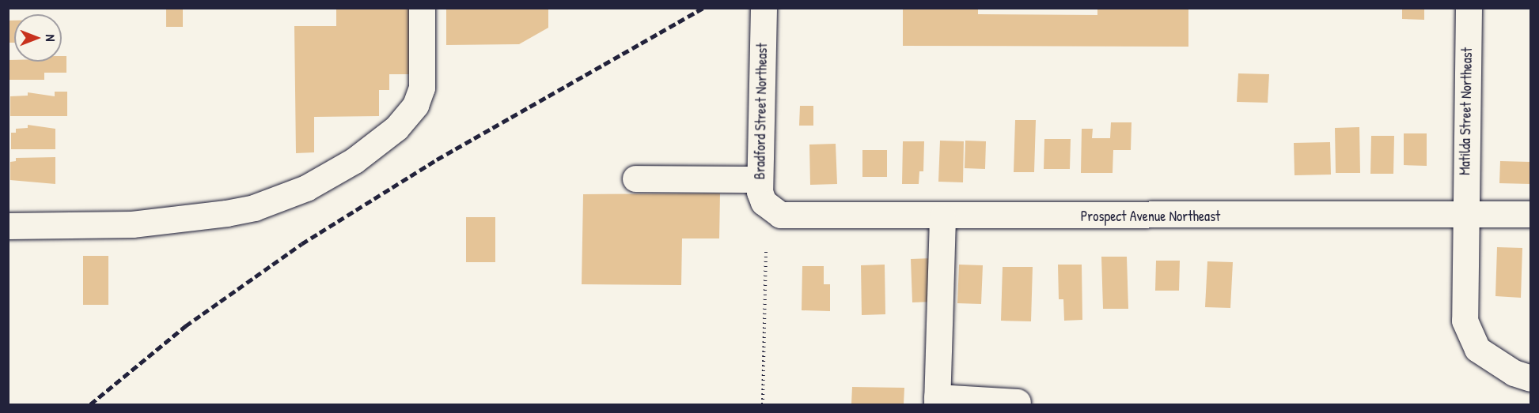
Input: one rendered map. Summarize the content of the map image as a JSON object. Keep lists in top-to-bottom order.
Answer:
{
  "streets": {
    "street": ["Bradford Street Northeast", "Matilda Street Northeast", "Prospect Avenue Northeast"]
  },
  "crossings": [
    ["Bradford Street Northeast", "Prospect Avenue Northeast"],
    ["Matilda Street Northeast", "Prospect Avenue Northeast"]
  ],
  "north": "right"
}
